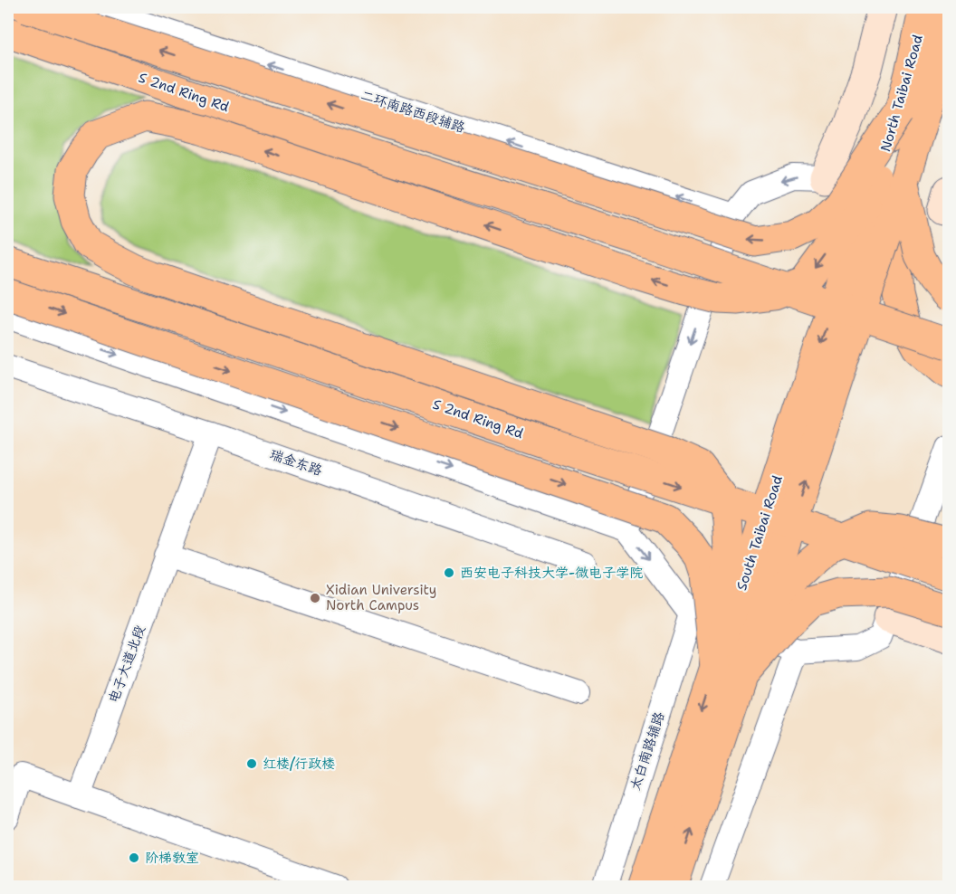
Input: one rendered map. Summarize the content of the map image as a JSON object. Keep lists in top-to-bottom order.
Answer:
{
  "streets": {
    "main road": ["S 2nd Ring Rd", "North Taibai Road", "South Taibai Road"],
    "street": [
      "二环南路西段辅路",
      "瑞金东路",
      "电子大道北段",
      "太白南路辅路"
    ]
  },
  "crossings": [
    ["North Taibai Road", "South Taibai Road"],
    ["瑞金东路", "电子大道北段"]
  ],
  "one_way": ["二环南路西段辅路"],
  "places": [
    "西安电子科技大学-微电子学院",
    "Xidian University North Campus",
    "红楼/行政楼",
    "阶梯教室"
  ]
}
